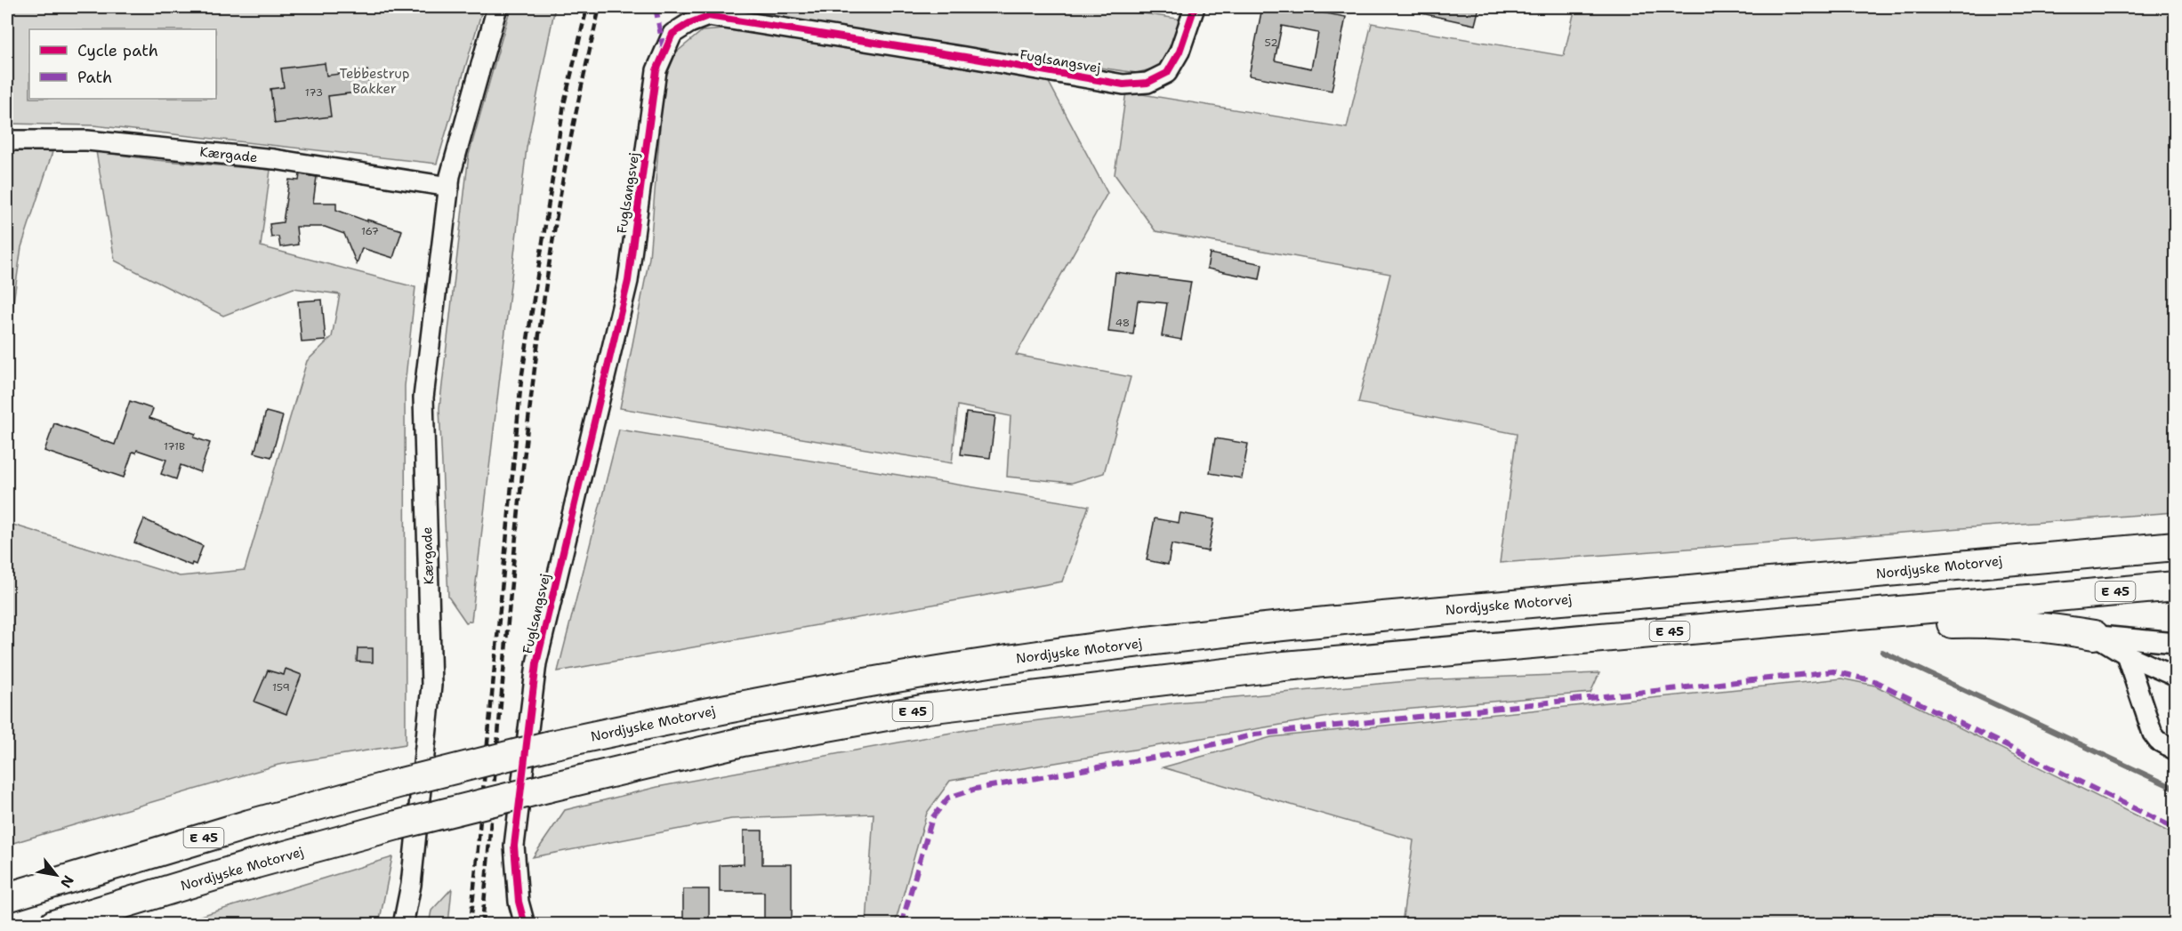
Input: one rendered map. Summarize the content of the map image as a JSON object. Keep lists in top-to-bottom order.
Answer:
{
  "streets": {
    "highway": ["Nordjyske Motorvej", "E 45"],
    "street": ["Fuglsangsvej", "Kærgade"]
  },
  "parks": ["Tebbestrup Bakker"],
  "house_numbers": [
    "52",
    "173",
    "167",
    "48",
    "171B",
    "159"
  ],
  "legend": ["Cycle path", "Path"],
  "north": "bottom right"
}
